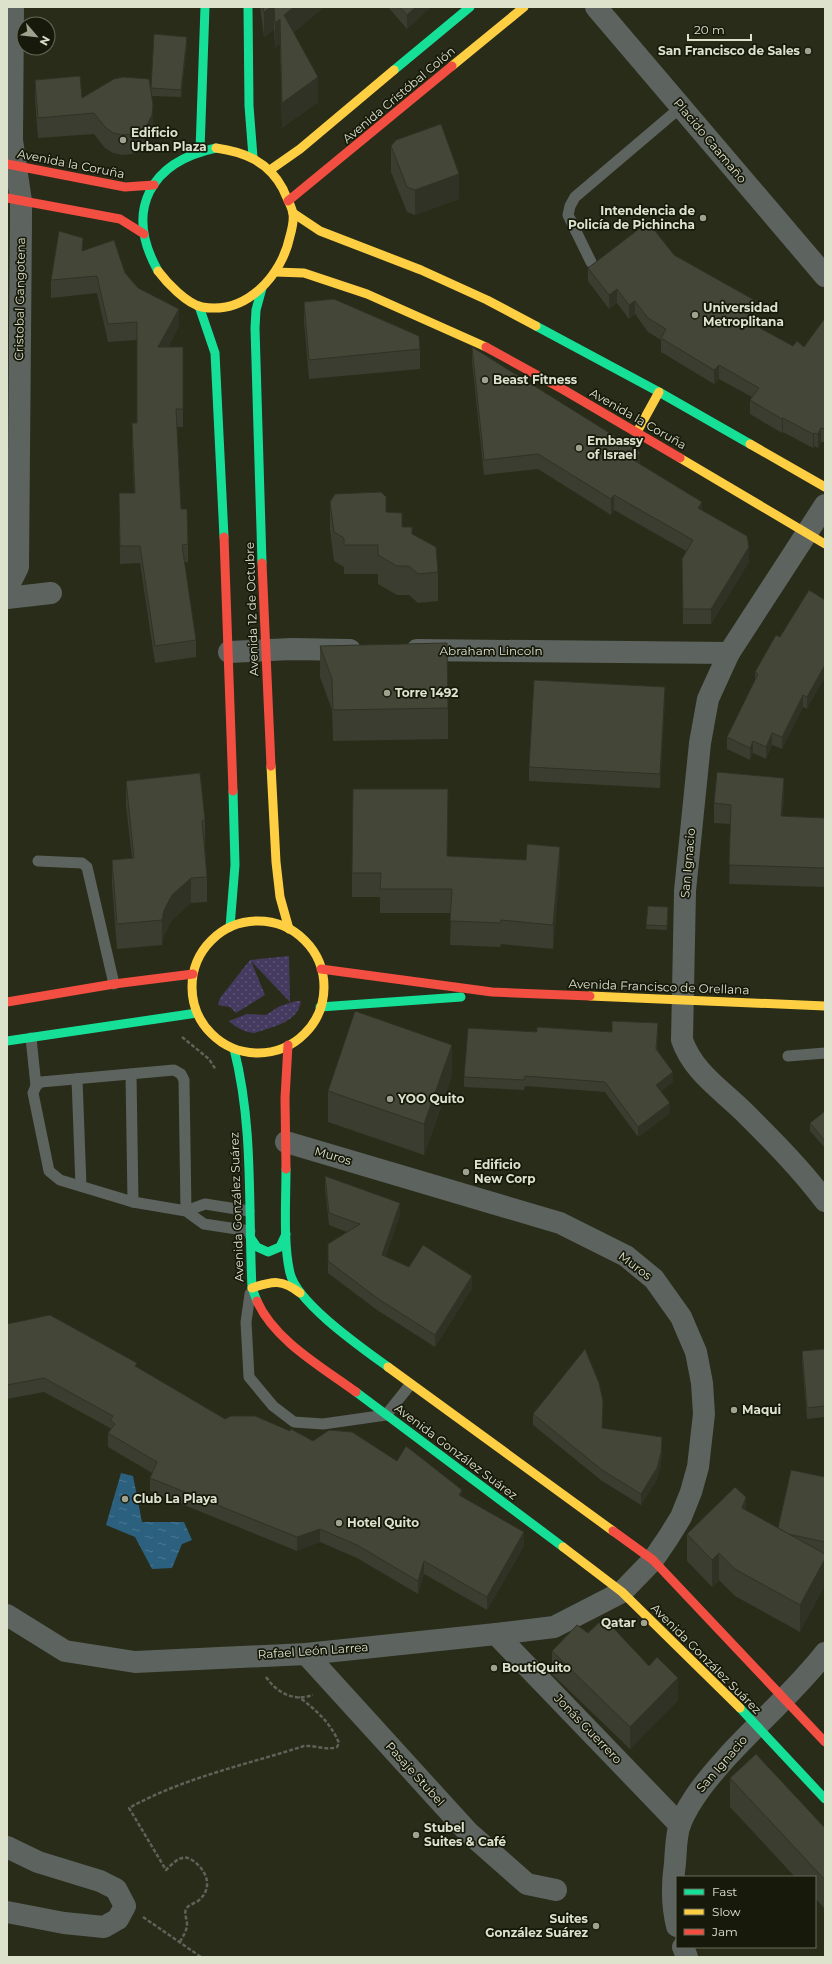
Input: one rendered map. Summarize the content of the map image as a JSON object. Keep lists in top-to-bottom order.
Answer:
{
  "streets": {
    "main road": [
      "Avenida Cristóbal Colón",
      "Avenida la Coruña",
      "Avenida 12 de Octubre",
      "Avenida Francisco de Orellana",
      "Avenida González Suárez"
    ],
    "street": [
      "Placido Caamaño",
      "Cristobal Gangotena",
      "Abraham Lincoln",
      "San Ignacio",
      "Muros",
      "Rafael León Larrea",
      "Jonás Guerrero",
      "Pasaje Stubel"
    ]
  },
  "crossings": [
    ["Avenida la Coruña", "Cristobal Gangotena"],
    ["Avenida la Coruña", "San Ignacio"],
    ["Avenida 12 de Octubre", "Avenida Francisco de Orellana"],
    ["Avenida 12 de Octubre", "Avenida González Suárez"],
    ["Abraham Lincoln", "San Ignacio"],
    ["San Ignacio", "Avenida Francisco de Orellana"],
    ["San Ignacio", "Avenida González Suárez"],
    ["San Ignacio", "Jonás Guerrero"],
    ["Avenida Francisco de Orellana", "Avenida González Suárez"],
    ["Muros", "Avenida González Suárez"],
    ["Muros", "Rafael León Larrea"],
    ["Avenida González Suárez", "Rafael León Larrea"],
    ["Rafael León Larrea", "Jonás Guerrero"],
    ["Rafael León Larrea", "Pasaje Stubel"]
  ],
  "places": [
    "San Francisco de Sales",
    "Edificio Urban Plaza",
    "Intendencia de Policía de Pichincha",
    "Universidad Metroplitana",
    "Beast Fitness",
    "Embassy of Israel",
    "Torre 1492",
    "YOO Quito",
    "Edificio New Corp",
    "Maqui",
    "Club La Playa",
    "Hotel Quito",
    "Qatar",
    "BoutiQuito",
    "Stubel Suites & Café",
    "Suites González Suárez"
  ],
  "legend": ["Fast", "Slow", "Jam"],
  "scale_bar": "20 m",
  "north": "bottom right"
}
